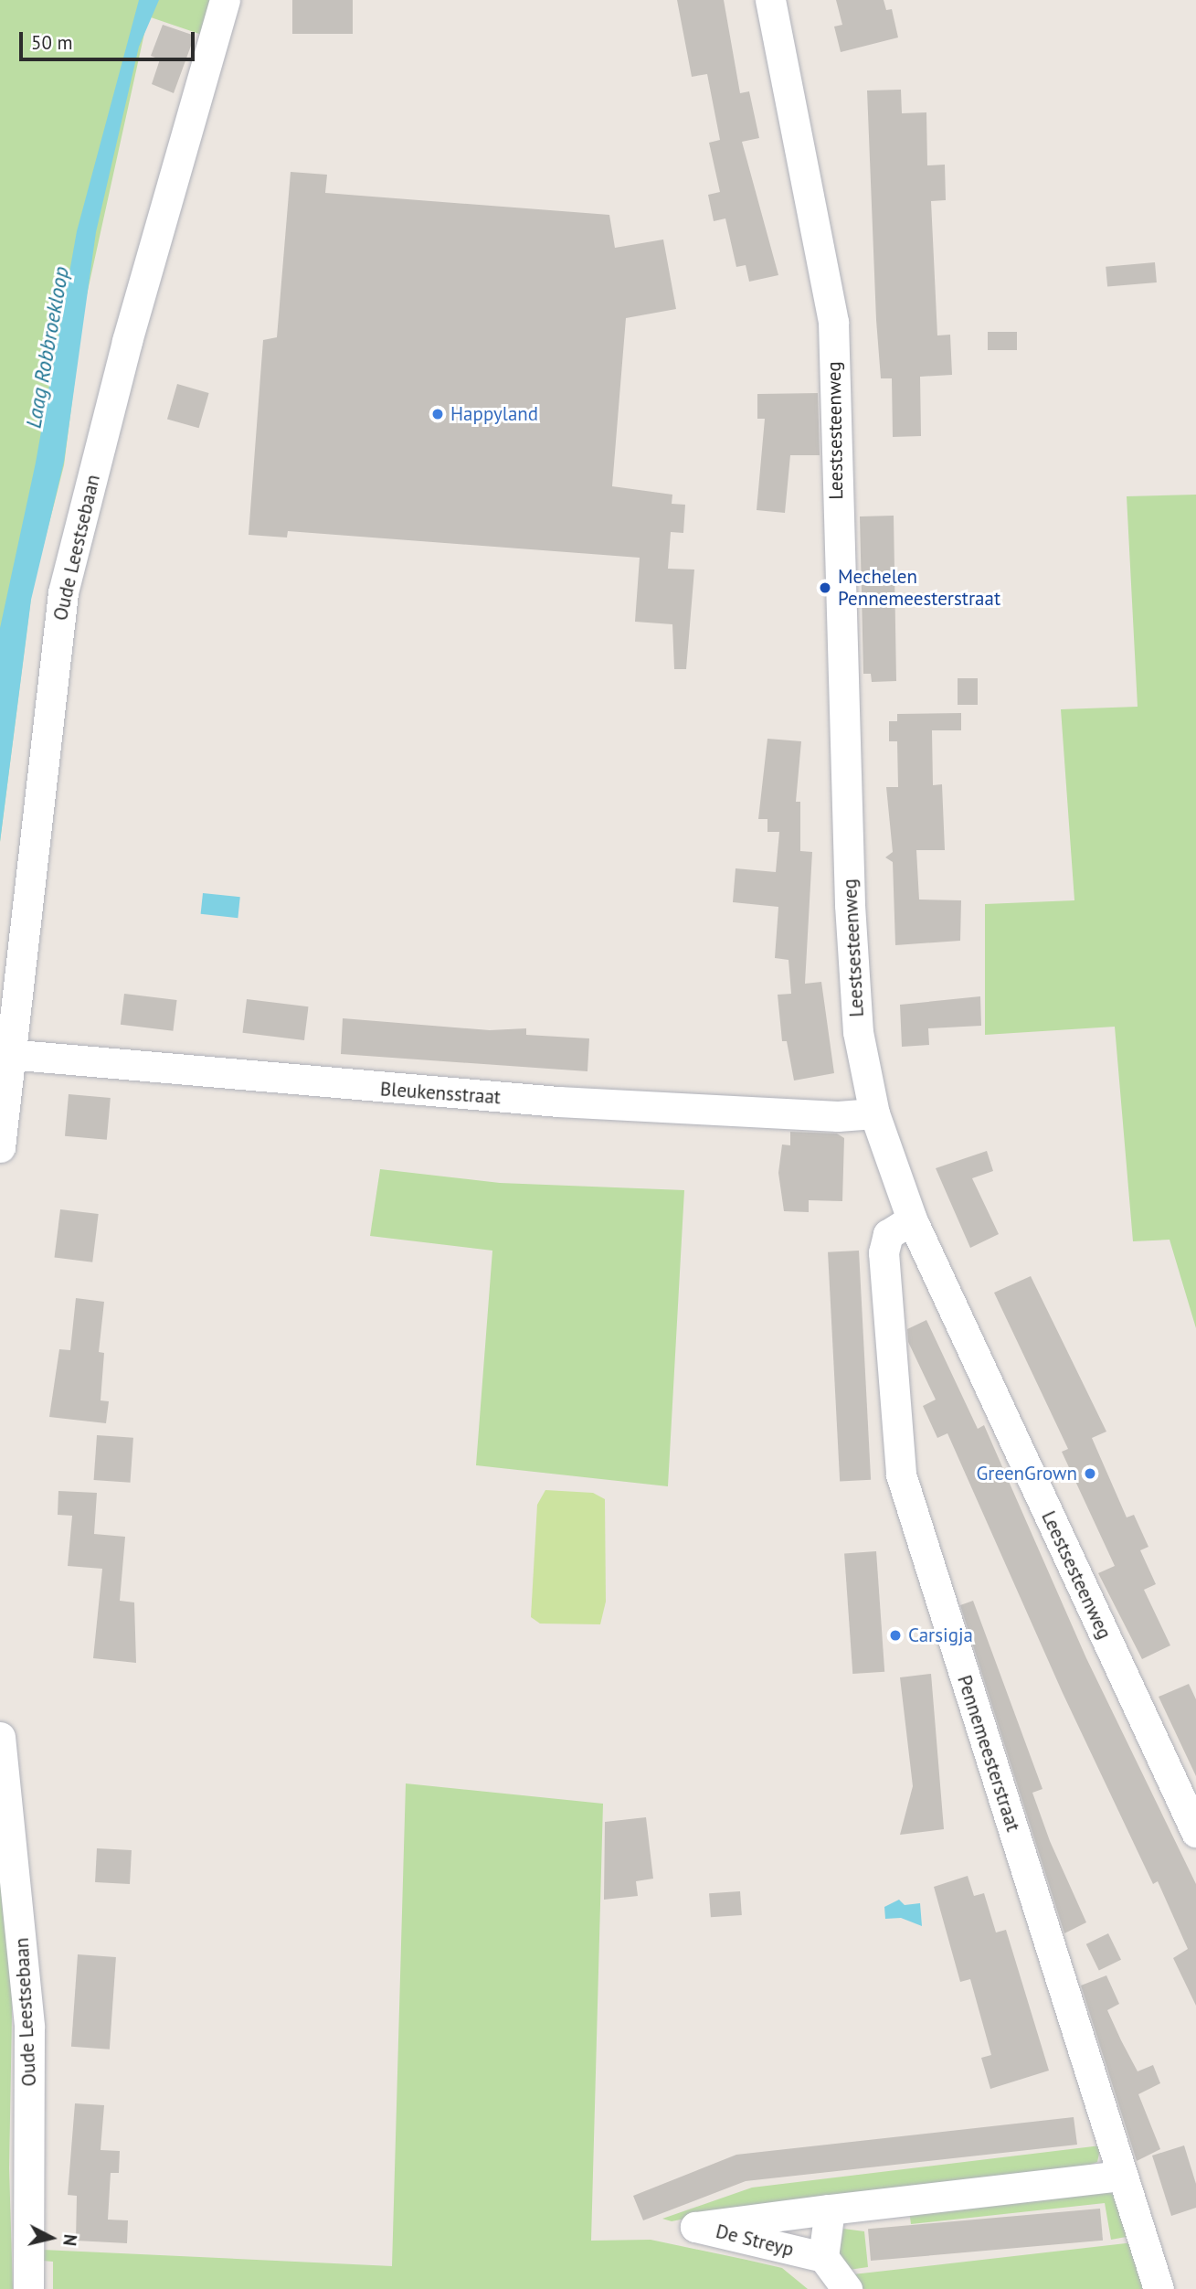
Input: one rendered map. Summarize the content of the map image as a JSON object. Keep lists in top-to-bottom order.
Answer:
{
  "streets": {
    "street": [
      "Leestsesteenweg",
      "Oude Leestsebaan",
      "Bleukensstraat",
      "Pennemeesterstraat",
      "De Streyp"
    ]
  },
  "crossings": [
    ["Leestsesteenweg", "Bleukensstraat"],
    ["Leestsesteenweg", "Pennemeesterstraat"],
    ["Oude Leestsebaan", "Bleukensstraat"],
    ["Pennemeesterstraat", "De Streyp"]
  ],
  "water": ["Laag Robbroekloop"],
  "places": [
    "Happyland",
    "Mechelen Pennemeesterstraat",
    "GreenGrown",
    "Carsigja"
  ],
  "scale_bar": "50 m",
  "north": "right"
}
